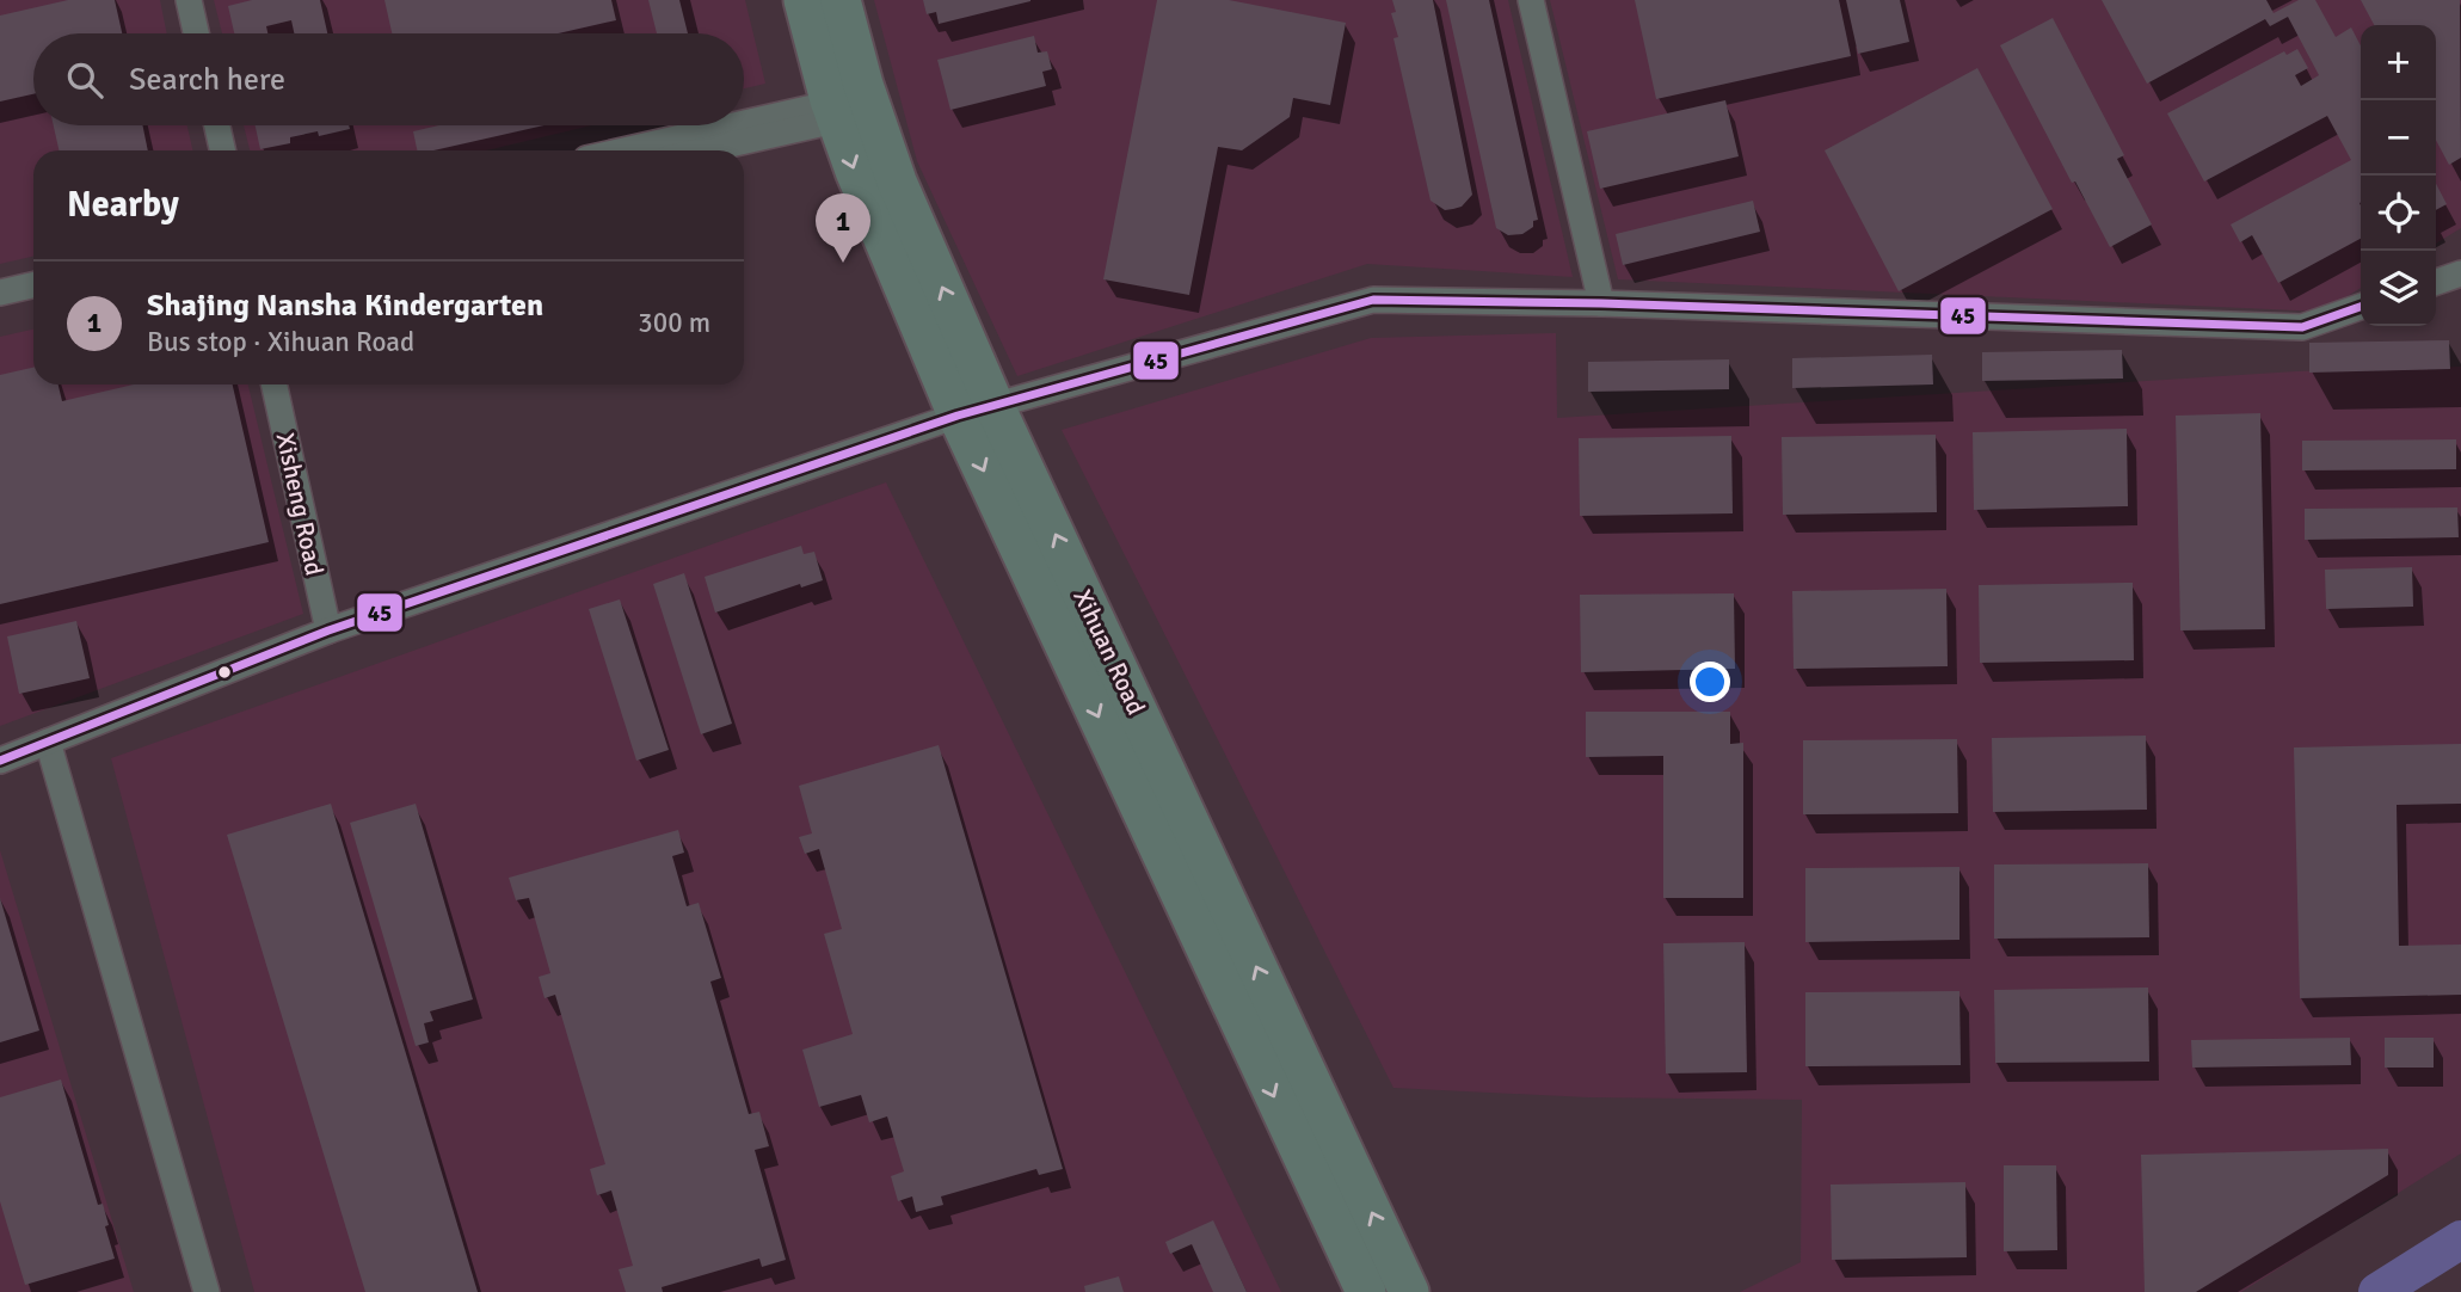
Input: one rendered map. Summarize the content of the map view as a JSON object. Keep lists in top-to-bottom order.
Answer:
{
  "streets": {
    "main road": ["Xihuan Road"],
    "street": ["Xisheng Road"]
  },
  "lines": ["transit line 45"],
  "page": {
    "map_buttons": ["+", "−"],
    "search": "Search here",
    "heading": "Nearby",
    "pins": "1",
    "list": [
      {
        "mark": "1",
        "name": "Shajing Nansha Kindergarten",
        "note": "Bus stop · Xihuan Road",
        "value": "300 m"
      }
    ]
  }
}
